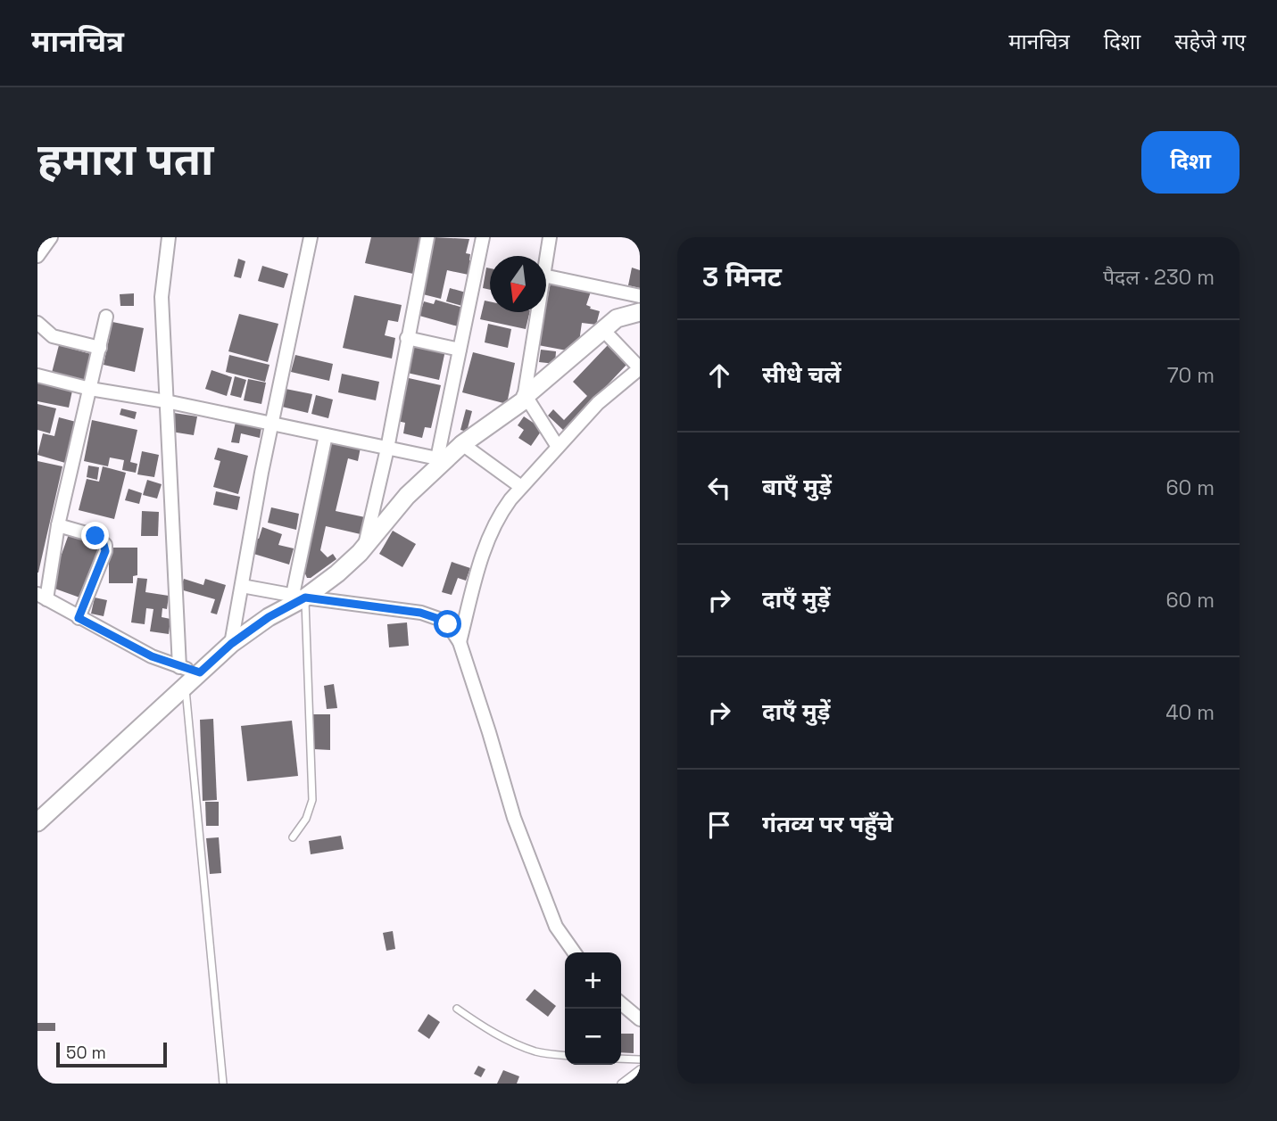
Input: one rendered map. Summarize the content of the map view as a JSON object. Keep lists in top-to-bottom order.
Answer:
{
  "scale_bar": "50 m",
  "north": "bottom",
  "page": {
    "header": "मानचित्र",
    "nav": ["मानचित्र", "दिशा", "सहेजे गए"],
    "buttons": "दिशा",
    "title": "हमारा पता",
    "heading": ["3 मिनट", "पैदल · 230 m"],
    "list": [
      ["सीधे चलें", "70 m"],
      ["बाएँ मुड़ें", "60 m"],
      ["दाएँ मुड़ें", "60 m"],
      ["दाएँ मुड़ें", "40 m"],
      "गंतव्य पर पहुँचे"
    ],
    "map_buttons": ["+", "−"],
    "scale": "50 m"
  }
}
